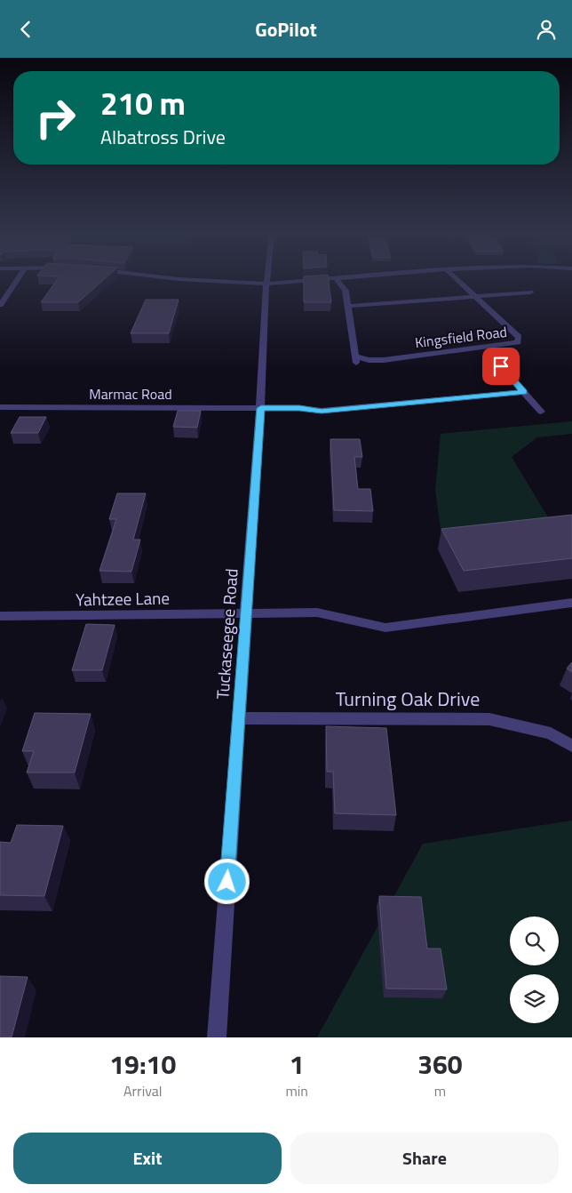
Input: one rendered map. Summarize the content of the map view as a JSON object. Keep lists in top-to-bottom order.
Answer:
{
  "streets": {
    "street": [
      "Kingsfield Road",
      "Marmac Road",
      "Yahtzee Lane",
      "Tuckaseegee Road",
      "Turning Oak Drive"
    ]
  },
  "crossings": [
    ["Marmac Road", "Tuckaseegee Road"],
    ["Yahtzee Lane", "Tuckaseegee Road"],
    ["Tuckaseegee Road", "Turning Oak Drive"]
  ],
  "page": {
    "header": "GoPilot",
    "turn": ["210 m", "Albatross Drive"],
    "eta": [
      "19:10",
      "Arrival",
      "1",
      "min",
      "360",
      "m"
    ],
    "buttons": ["Exit", "Share"]
  }
}
